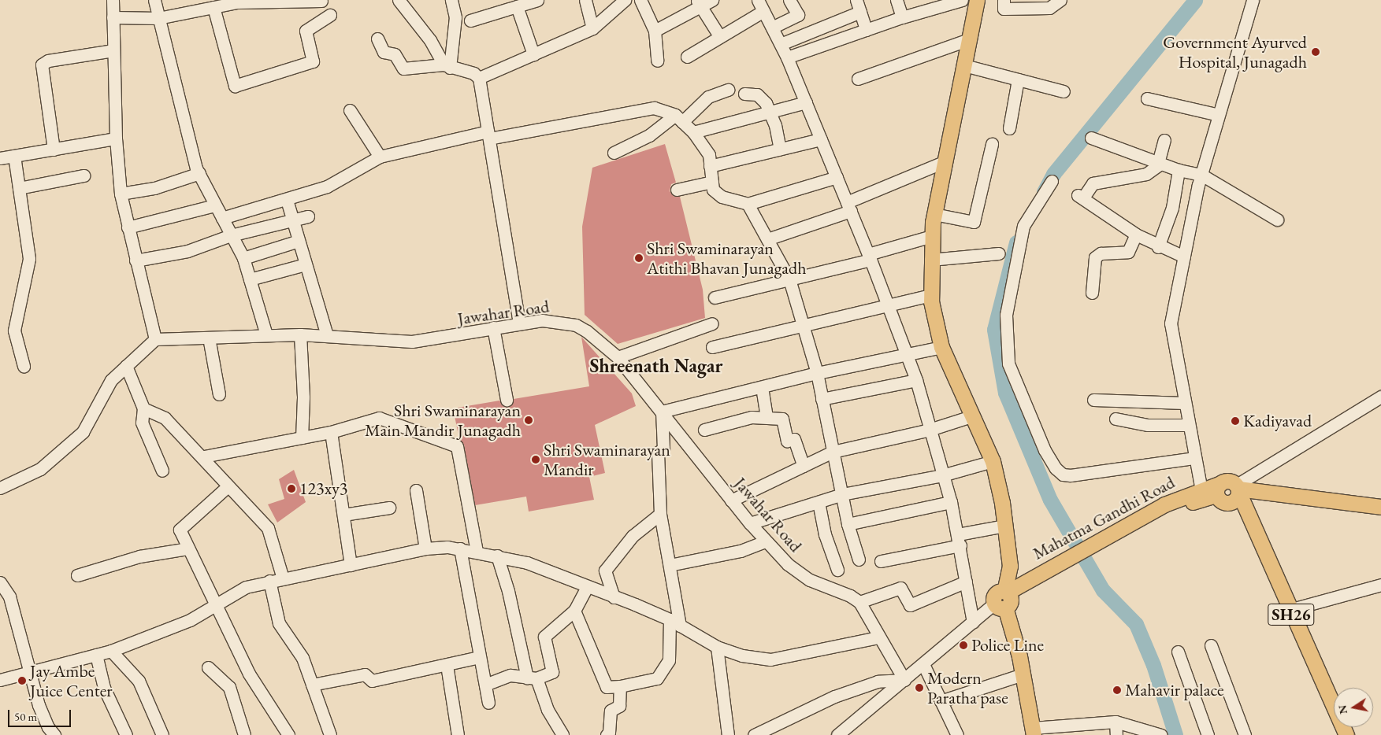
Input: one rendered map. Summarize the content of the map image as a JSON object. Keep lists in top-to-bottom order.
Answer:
{
  "streets": {
    "main road": ["Mahatma Gandhi Road", "SH26"],
    "street": ["Jawahar Road"]
  },
  "districts": ["Shreenath Nagar"],
  "places": [
    "Government Ayurved Hospital, Junagadh",
    "Shri Swaminarayan Atithi Bhavan Junagadh",
    "Shri Swaminarayan Main Mandir Junagadh",
    "Kadiyavad",
    "Shri Swaminarayan Mandir",
    "123xy3",
    "Police Line",
    "Jay Ambe Juice Center",
    "Modern Paratha pase",
    "Mahavir palace"
  ],
  "scale_bar": "50 m",
  "north": "left"
}
